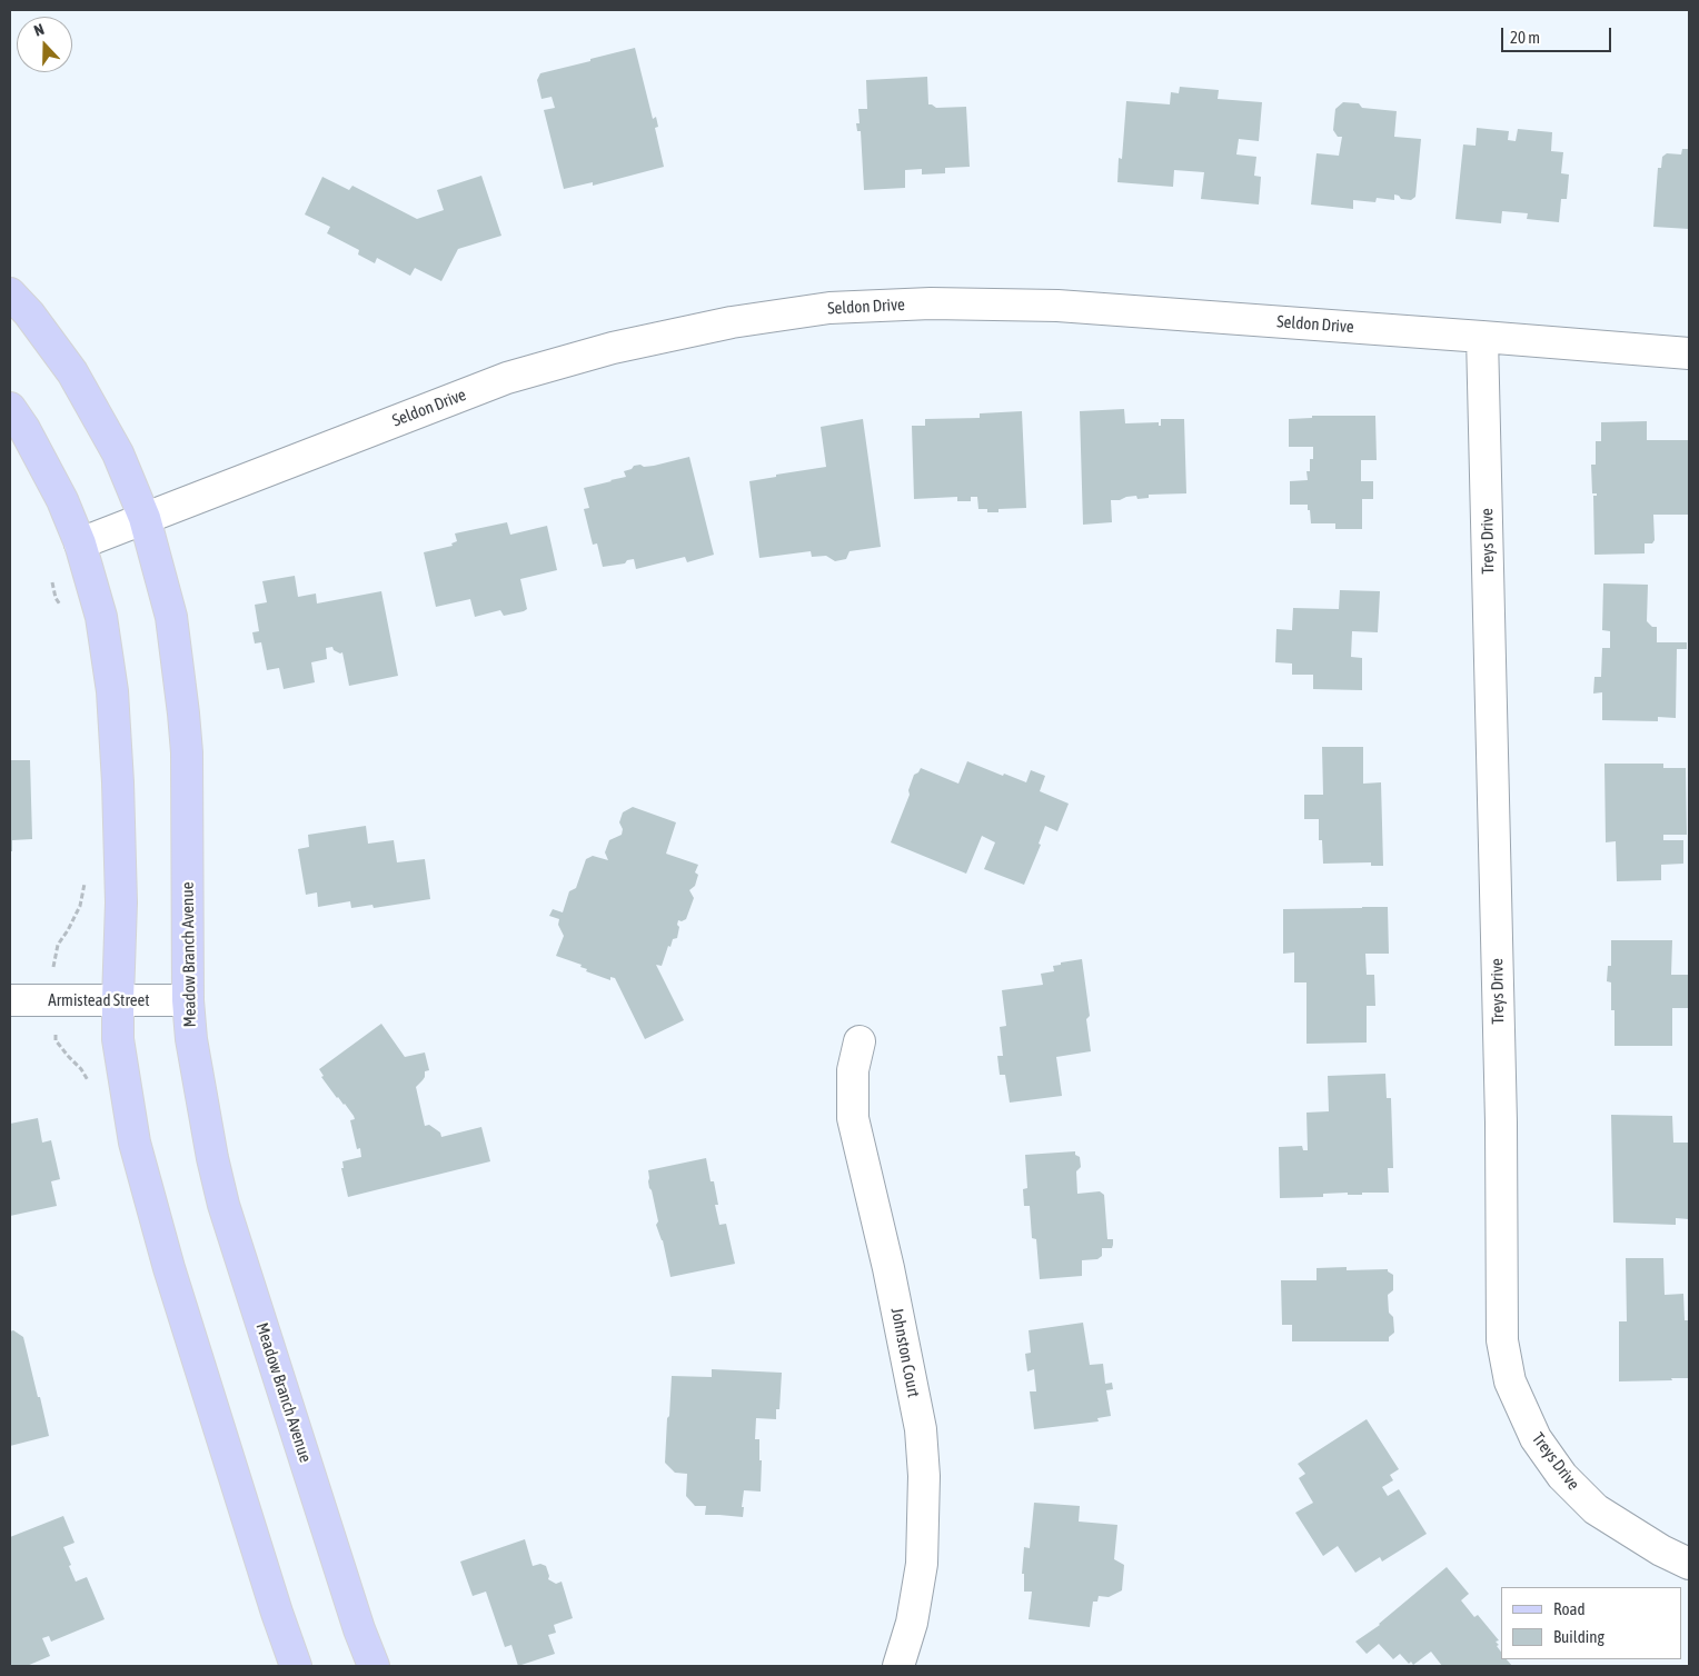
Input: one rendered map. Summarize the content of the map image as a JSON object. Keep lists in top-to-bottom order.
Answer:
{
  "streets": {
    "main road": ["Meadow Branch Avenue"],
    "street": [
      "Seldon Drive",
      "Treys Drive",
      "Armistead Street",
      "Johnston Court"
    ]
  },
  "crossings": [
    ["Seldon Drive", "Treys Drive"],
    ["Seldon Drive", "Meadow Branch Avenue"],
    ["Meadow Branch Avenue", "Armistead Street"]
  ],
  "legend": ["Road", "Building"],
  "scale_bar": "20 m",
  "north": "top"
}
